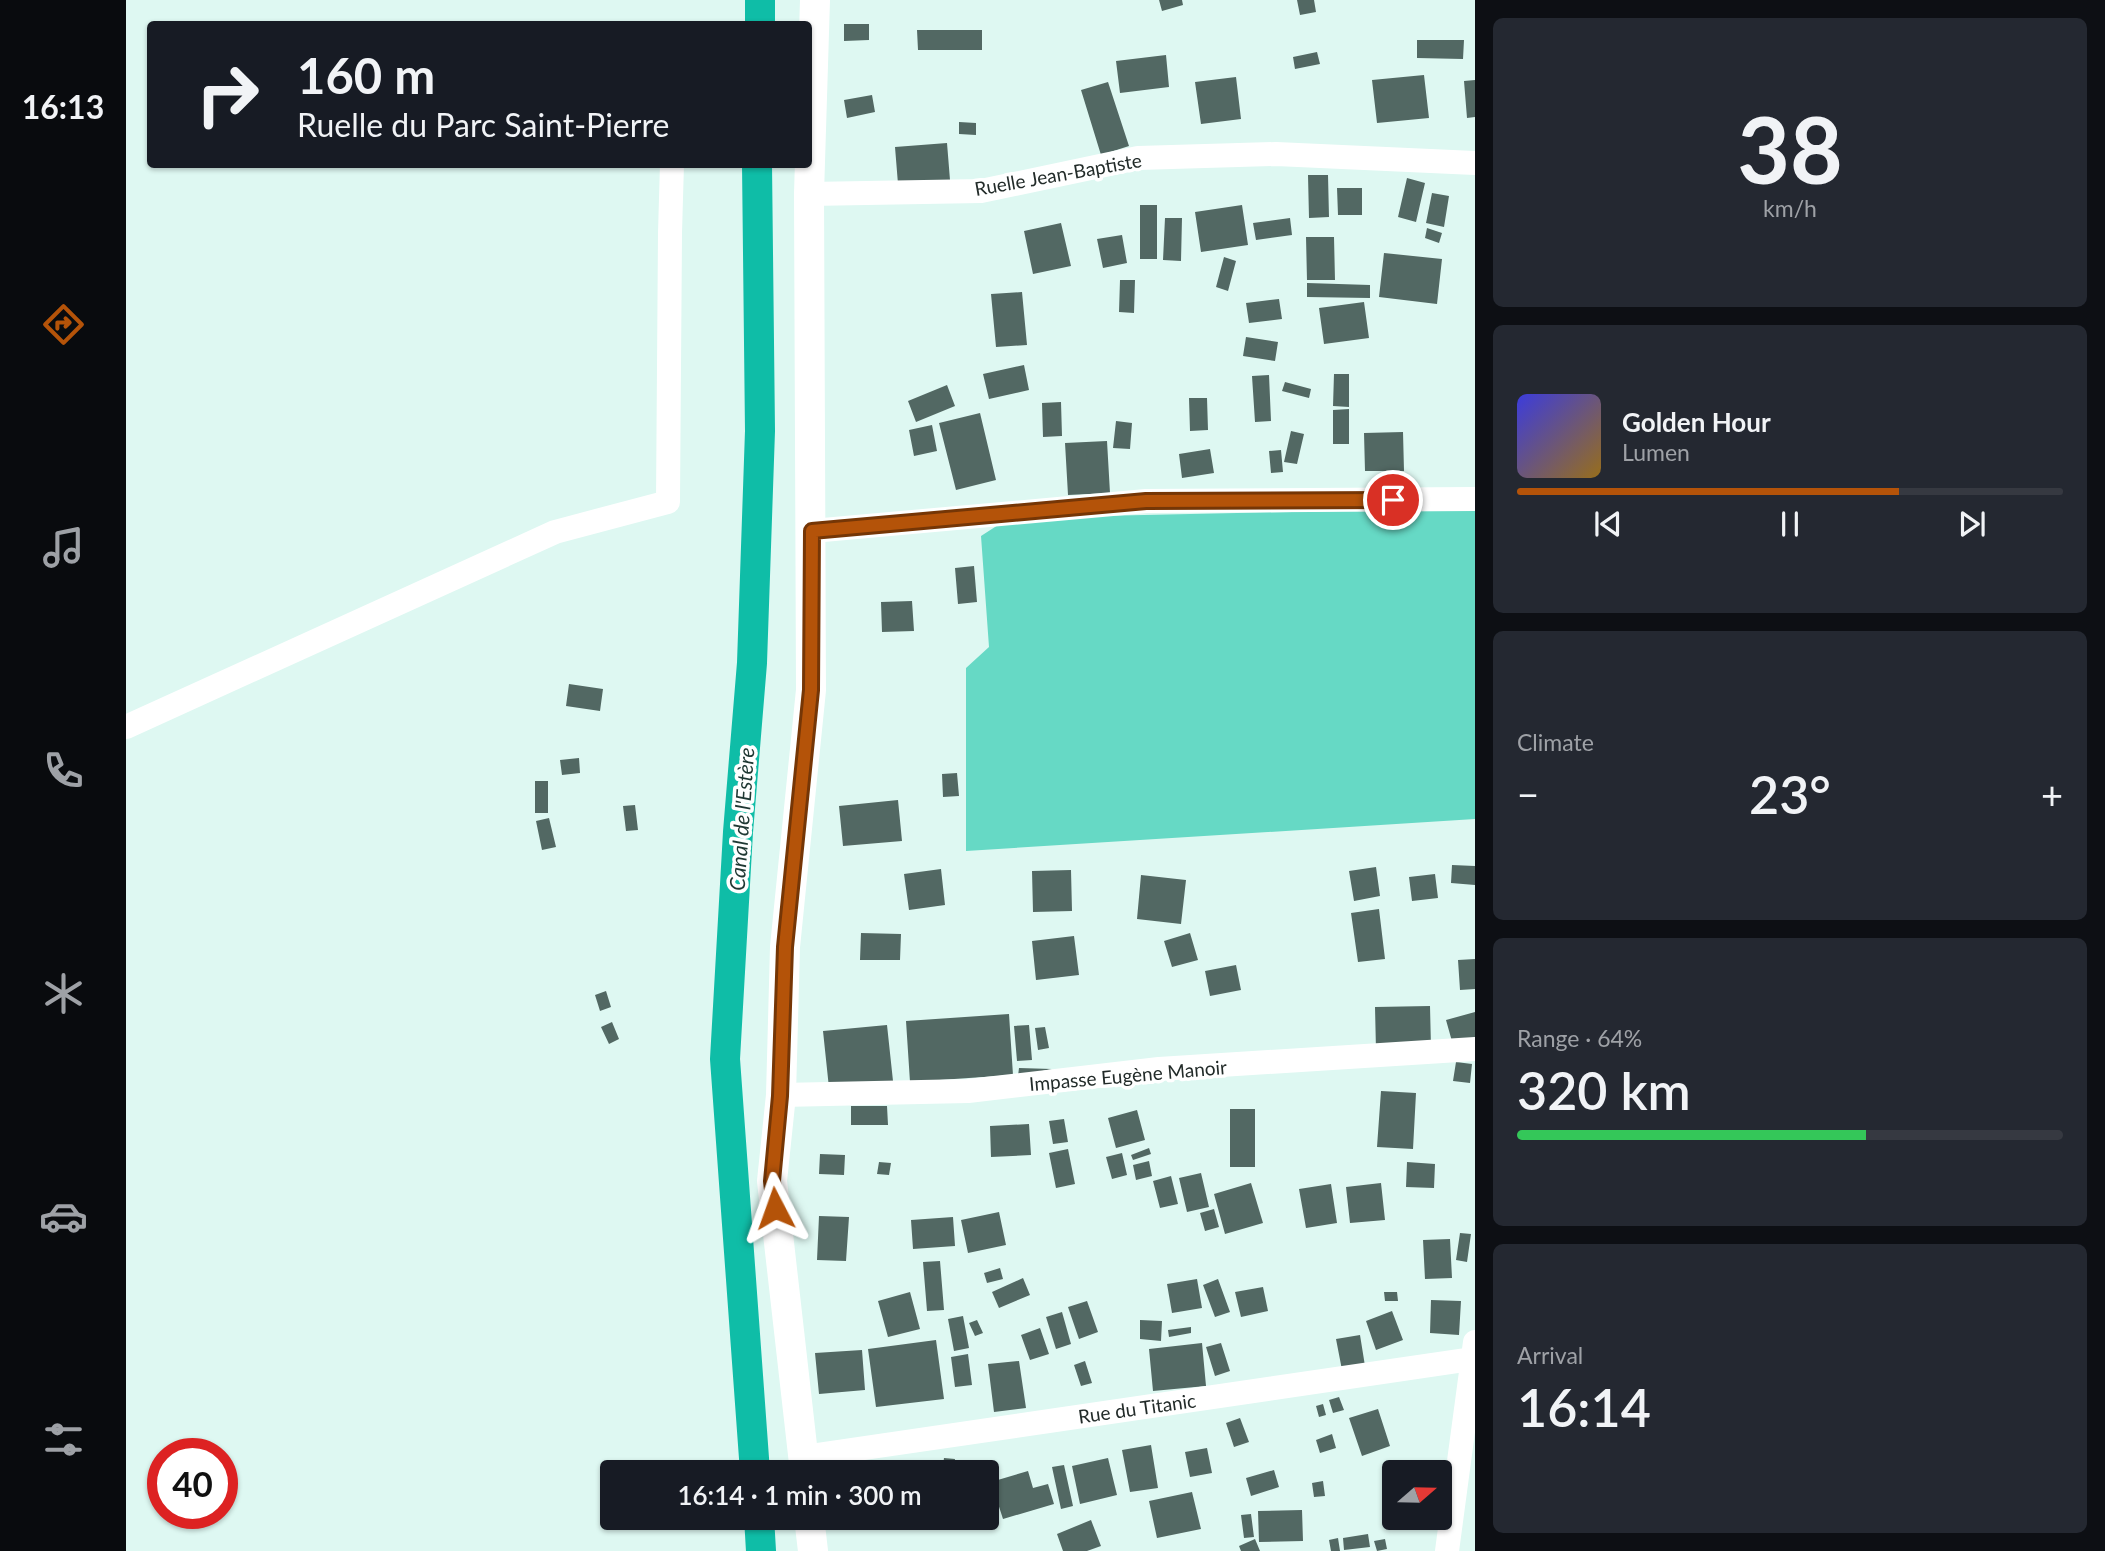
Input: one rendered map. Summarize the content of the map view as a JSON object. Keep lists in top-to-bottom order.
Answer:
{
  "streets": {
    "street": ["Ruelle Jean-Baptiste", "Impasse Eugène Manoir", "Rue du Titanic"]
  },
  "water": ["Canal de l'Estère"],
  "north": "right",
  "page": {
    "tabs": "16:13",
    "tile": [
      ["38", "km/h"],
      "Climate",
      ["Range · 64%", "320 km"],
      ["Arrival", "16:14"]
    ],
    "turn": ["160 m", "Ruelle du Parc Saint-Pierre"],
    "song": ["Golden Hour", "Lumen"],
    "heat": ["−", "23°", "+"],
    "limit": "40",
    "trip": "16:14 · 1 min · 300 m"
  }
}
